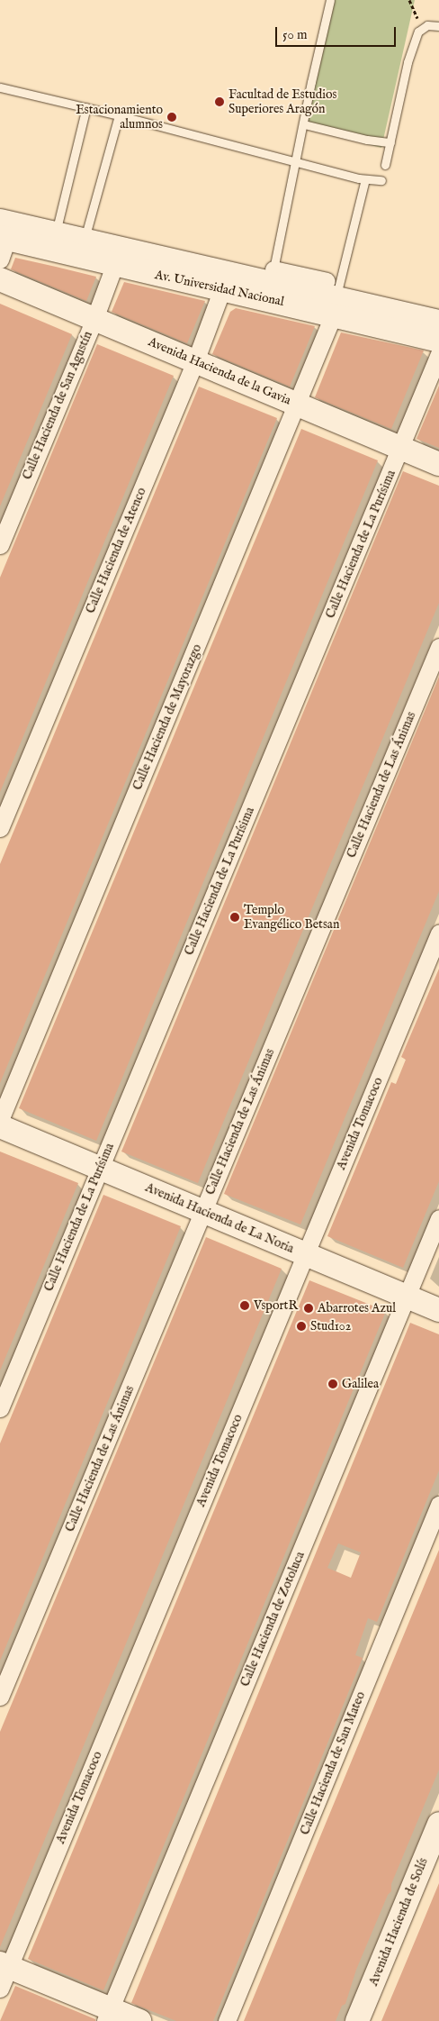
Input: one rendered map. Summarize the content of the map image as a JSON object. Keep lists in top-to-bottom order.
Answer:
{
  "streets": {
    "street": [
      "Av. Universidad Nacional",
      "Avenida Hacienda de la Gavia",
      "Calle Hacienda de San Agustín",
      "Calle Hacienda de La Purísima",
      "Calle Hacienda de Atenco",
      "Calle Hacienda de Mayorazgo",
      "Calle Hacienda de Las Ánimas",
      "Avenida Tomacoco",
      "Avenida Hacienda de La Noria",
      "Calle Hacienda de Zotoluca",
      "Calle Hacienda de San Mateo",
      "Avenida Hacienda de Solís"
    ]
  },
  "crossings": [
    ["Av. Universidad Nacional", "Calle Hacienda de San Agustín"],
    ["Av. Universidad Nacional", "Calle Hacienda de Atenco"],
    ["Av. Universidad Nacional", "Calle Hacienda de Mayorazgo"],
    ["Avenida Hacienda de la Gavia", "Calle Hacienda de San Agustín"],
    ["Avenida Hacienda de la Gavia", "Calle Hacienda de La Purísima"],
    ["Avenida Hacienda de la Gavia", "Calle Hacienda de Atenco"],
    ["Avenida Hacienda de la Gavia", "Calle Hacienda de Mayorazgo"],
    ["Calle Hacienda de La Purísima", "Avenida Hacienda de La Noria"],
    ["Calle Hacienda de Las Ánimas", "Avenida Hacienda de La Noria"],
    ["Avenida Tomacoco", "Avenida Hacienda de La Noria"],
    ["Avenida Hacienda de La Noria", "Calle Hacienda de Zotoluca"]
  ],
  "places": [
    "Facultad de Estudios Superiores Aragón",
    "Estacionamiento alumnos",
    "Templo Evangélico Betsan",
    "VsportR",
    "Abarrotes Azul",
    "Stud102",
    "Galilea"
  ],
  "scale_bar": "50 m"
}
